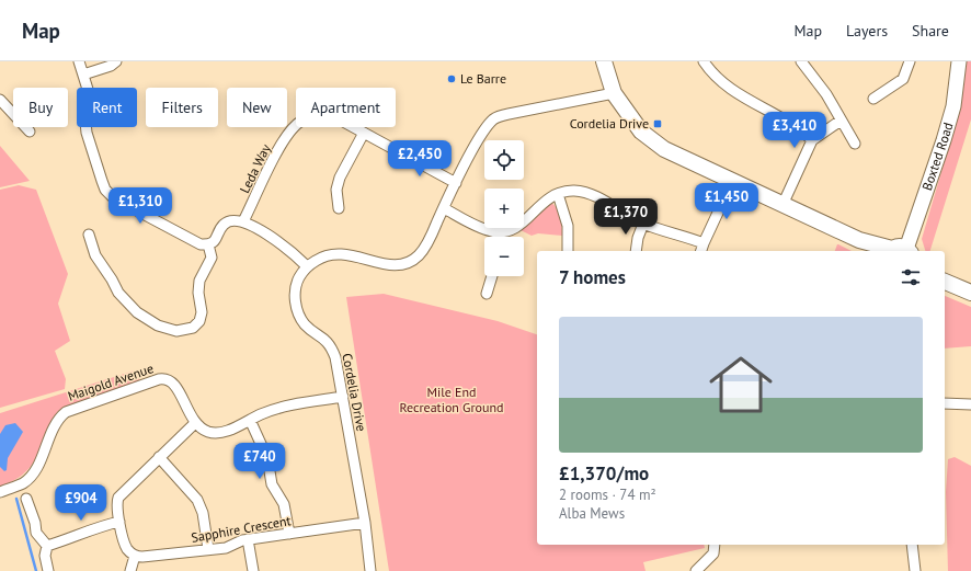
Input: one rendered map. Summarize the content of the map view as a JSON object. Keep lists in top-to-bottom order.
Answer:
{
  "streets": {
    "street": [
      "Boxted Road",
      "Leda Way",
      "Maigold Avenue",
      "Cordelia Drive",
      "Sapphire Crescent"
    ]
  },
  "crossings": [
    ["Leda Way", "Cordelia Drive"],
    ["Cordelia Drive", "Sapphire Crescent"]
  ],
  "parks": ["Mile End Recreation Ground"],
  "places": {
    "other": ["Le Barre"],
    "transit": ["Cordelia Drive"]
  },
  "page": {
    "header": "Map",
    "nav": ["Map", "Layers", "Share"],
    "chip": [
      "Buy",
      "Rent",
      "Filters",
      "New",
      "Apartment"
    ],
    "price": [
      "£3,410",
      "£2,450",
      "£1,450",
      "£1,310",
      "£1,370",
      "£740",
      "£904"
    ],
    "map_buttons": ["+", "−"],
    "heading": "7 homes",
    "list": [
      {
        "name": "£1,370/mo",
        "note": "2 rooms · 74 m² · Alba Mews"
      }
    ]
  }
}
